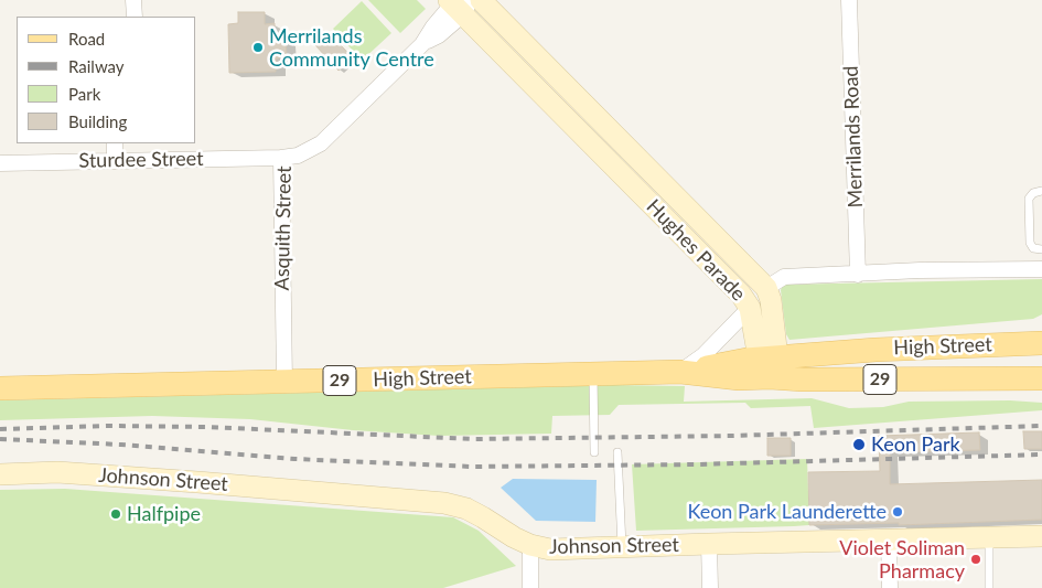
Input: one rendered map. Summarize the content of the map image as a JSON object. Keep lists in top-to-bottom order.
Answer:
{
  "streets": {
    "main road": ["High Street", "29"],
    "street": [
      "Merrilands Road",
      "Sturdee Street",
      "Asquith Street",
      "Hughes Parade",
      "Johnson Street"
    ]
  },
  "crossings": [
    ["Sturdee Street", "Asquith Street"],
    ["Asquith Street", "Hughes Parade"],
    ["Asquith Street", "High Street"],
    ["Hughes Parade", "High Street"]
  ],
  "places": [
    "Merrilands Community Centre",
    "Keon Park",
    "Keon Park Launderette",
    "Halfpipe",
    "Violet Soliman Pharmacy"
  ],
  "legend": [
    "Road",
    "Railway",
    "Park",
    "Building"
  ]
}
